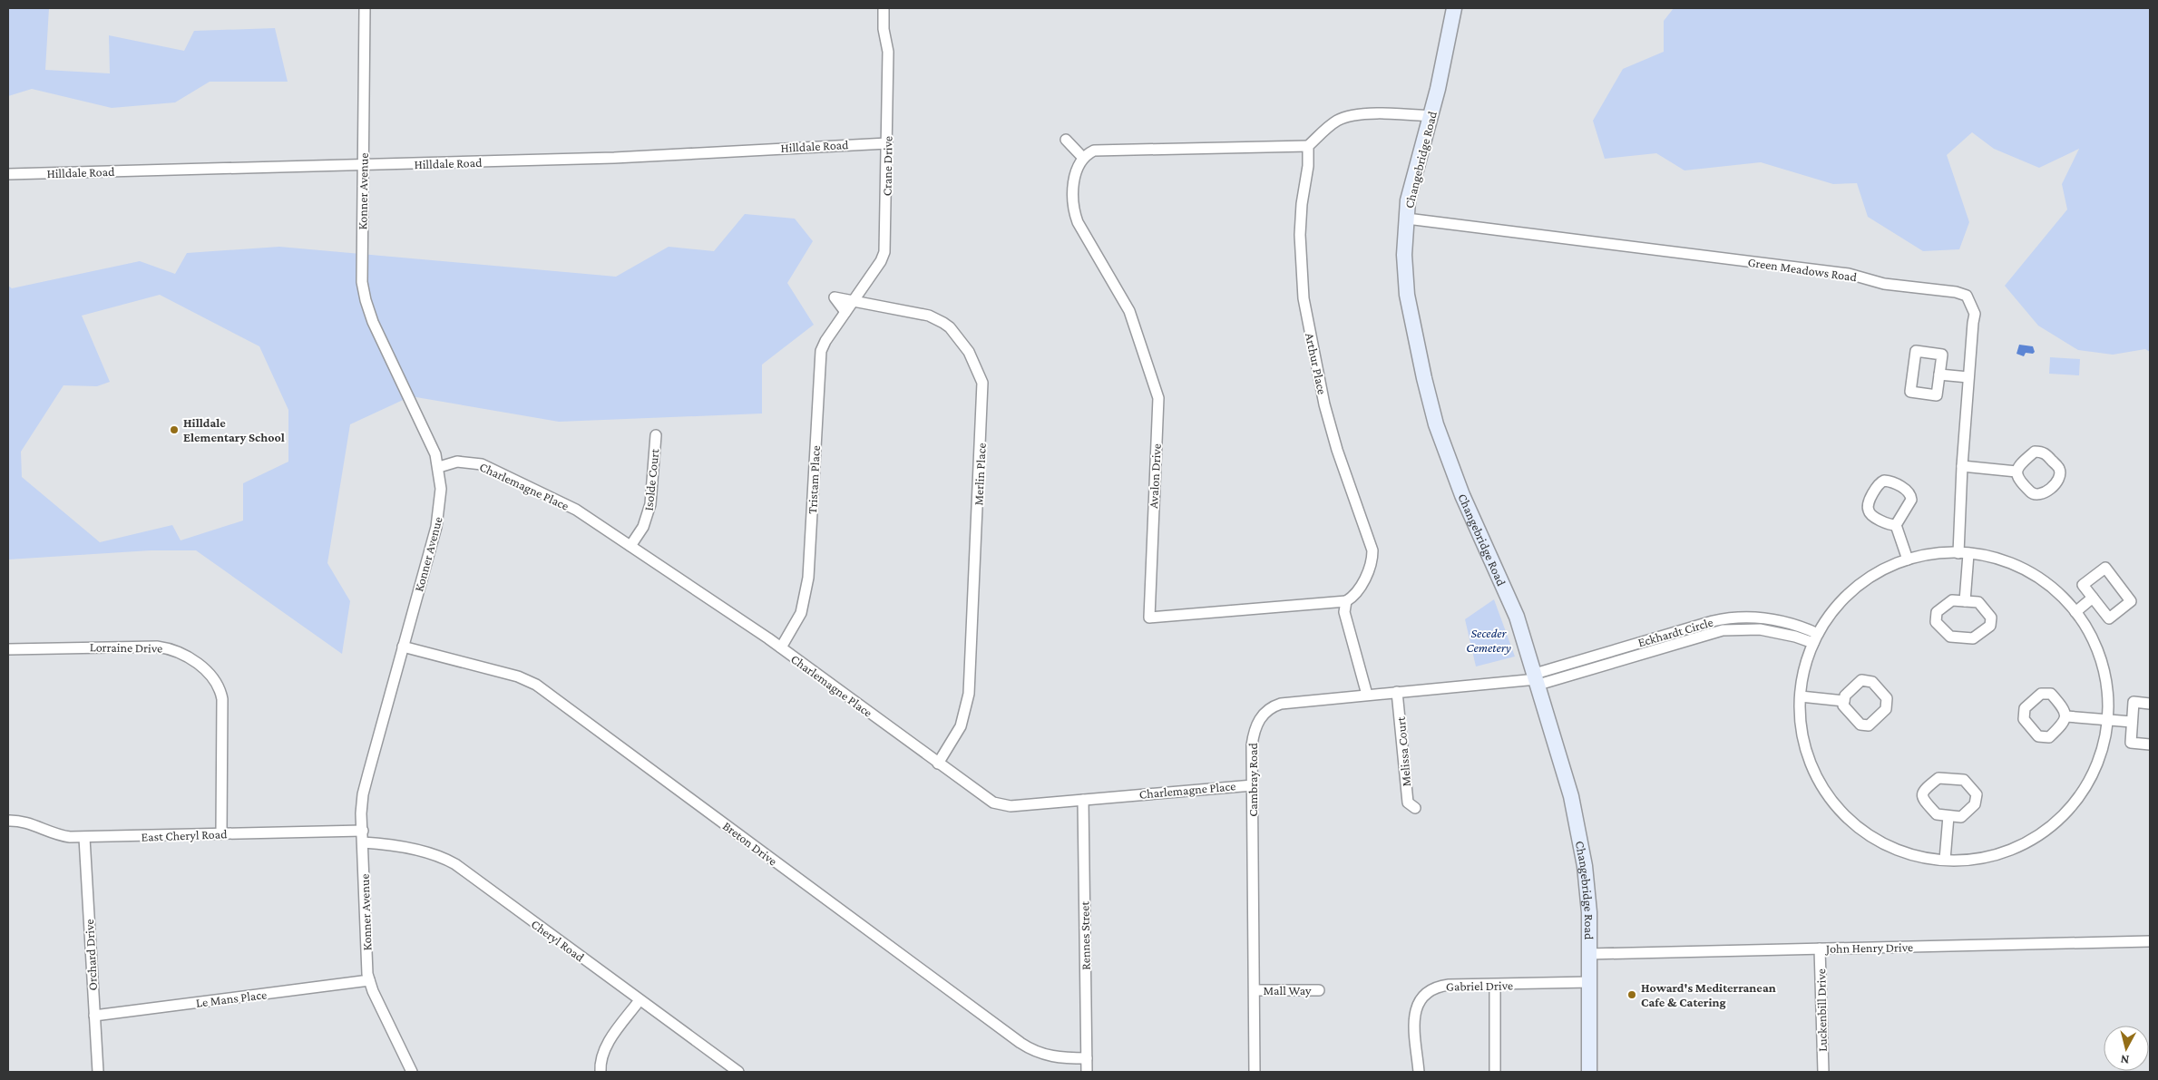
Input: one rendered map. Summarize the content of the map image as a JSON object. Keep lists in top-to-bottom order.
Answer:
{
  "streets": {
    "main road": ["Changebridge Road"],
    "street": [
      "Hilldale Road",
      "Crane Drive",
      "Konner Avenue",
      "Green Meadows Road",
      "Arthur Place",
      "Merlin Place",
      "Avalon Drive",
      "Isolde Court",
      "Tristam Place",
      "Charlemagne Place",
      "Eckhardt Circle",
      "Lorraine Drive",
      "Melissa Court",
      "Cambray Road",
      "East Cheryl Road",
      "Breton Drive",
      "Rennes Street",
      "Cheryl Road",
      "John Henry Drive",
      "Orchard Drive",
      "Gabriel Drive",
      "Mall Way",
      "Le Mans Place",
      "Luckenbill Drive"
    ]
  },
  "crossings": [
    ["Hilldale Road", "Crane Drive"],
    ["Hilldale Road", "Konner Avenue"],
    ["Changebridge Road", "Green Meadows Road"],
    ["Changebridge Road", "Eckhardt Circle"],
    ["Changebridge Road", "Cambray Road"],
    ["Changebridge Road", "John Henry Drive"],
    ["Changebridge Road", "Gabriel Drive"],
    ["Crane Drive", "Merlin Place"],
    ["Crane Drive", "Tristam Place"],
    ["Konner Avenue", "Charlemagne Place"],
    ["Konner Avenue", "East Cheryl Road"],
    ["Konner Avenue", "Breton Drive"],
    ["Konner Avenue", "Cheryl Road"],
    ["Konner Avenue", "Le Mans Place"],
    ["Arthur Place", "Avalon Drive"],
    ["Merlin Place", "Tristam Place"],
    ["Merlin Place", "Charlemagne Place"],
    ["Isolde Court", "Charlemagne Place"],
    ["Tristam Place", "Charlemagne Place"],
    ["Charlemagne Place", "Cambray Road"],
    ["Charlemagne Place", "Rennes Street"],
    ["Eckhardt Circle", "Cambray Road"],
    ["Lorraine Drive", "East Cheryl Road"],
    ["Melissa Court", "Cambray Road"],
    ["Cambray Road", "Mall Way"],
    ["East Cheryl Road", "Orchard Drive"],
    ["Breton Drive", "Rennes Street"],
    ["John Henry Drive", "Luckenbill Drive"],
    ["Orchard Drive", "Le Mans Place"]
  ],
  "parks": ["Seceder Cemetery"],
  "places": ["Hilldale Elementary School", "Howard's Mediterranean Cafe & Catering"],
  "north": "bottom"
}
